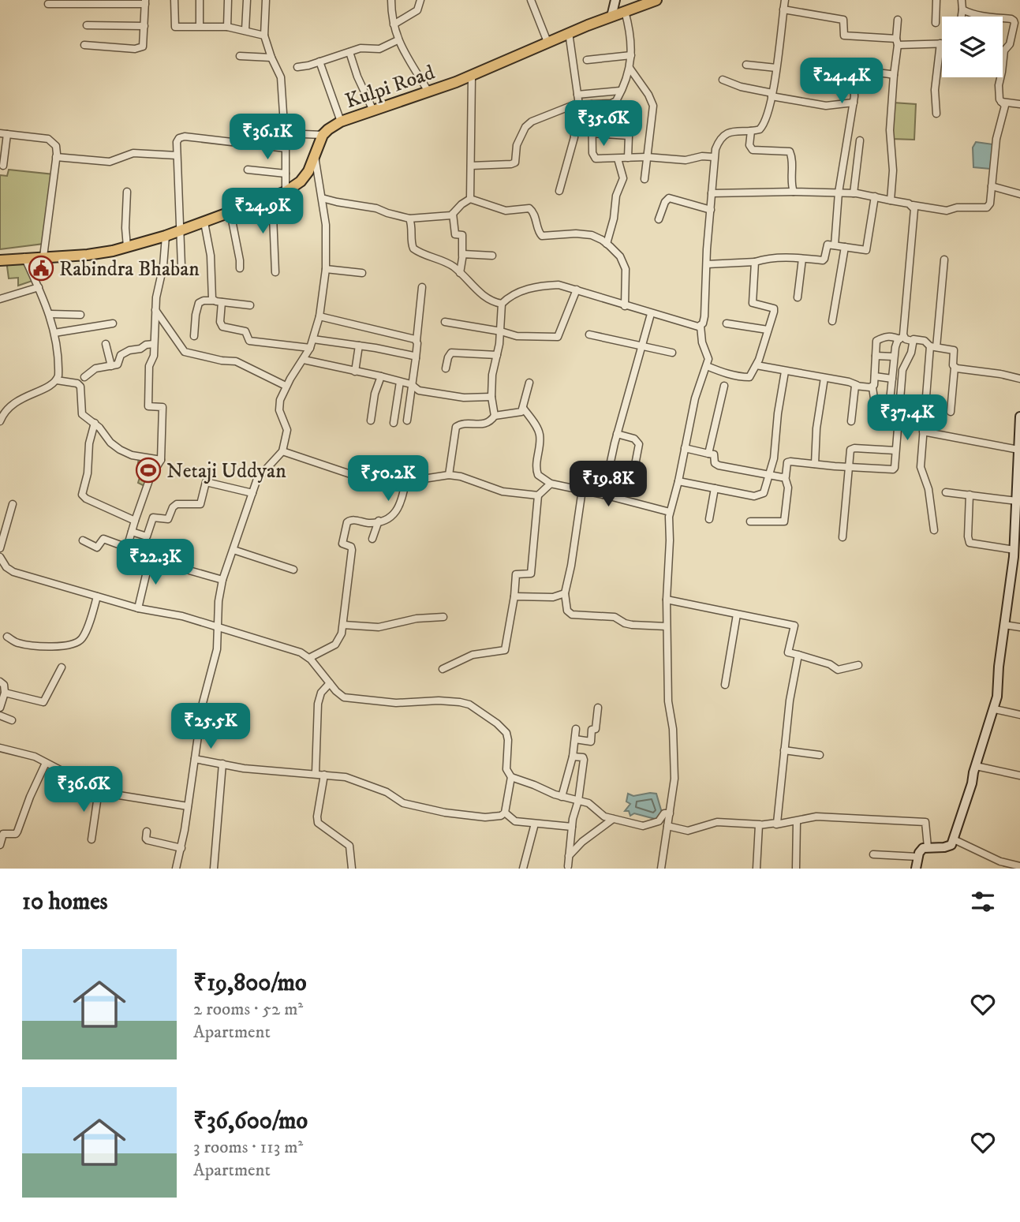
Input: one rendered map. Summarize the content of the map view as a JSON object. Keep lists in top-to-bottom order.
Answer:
{
  "streets": {
    "main road": ["Kulpi Road"]
  },
  "places": {
    "public building": ["Rabindra Bhaban"],
    "sports": ["Netaji Uddyan"]
  },
  "page": {
    "price": [
      "₹24.4K",
      "₹35.6K",
      "₹36.1K",
      "₹24.9K",
      "₹37.4K",
      "₹50.2K",
      "₹19.8K",
      "₹22.3K",
      "₹25.5K",
      "₹36.6K"
    ],
    "heading": "10 homes",
    "list": [
      {
        "name": "₹19,800/mo",
        "note": "2 rooms · 52 m² · Apartment"
      },
      {
        "name": "₹36,600/mo",
        "note": "3 rooms · 113 m² · Apartment"
      }
    ]
  }
}
